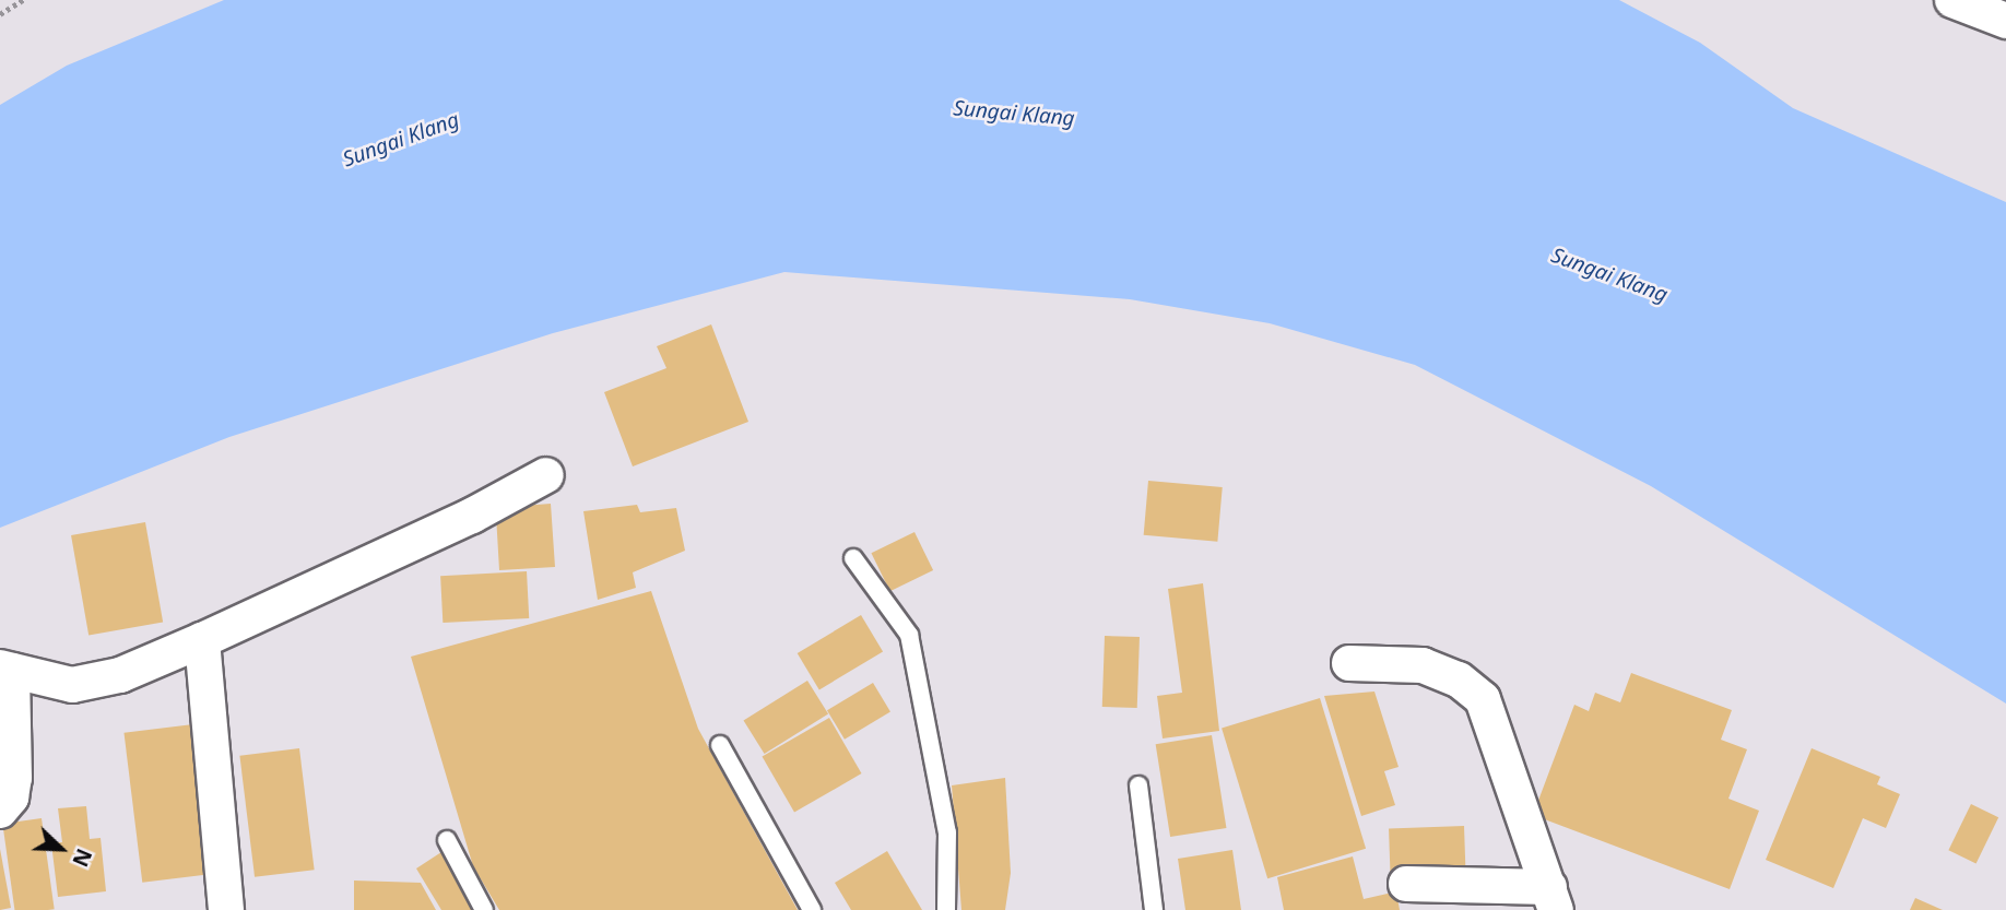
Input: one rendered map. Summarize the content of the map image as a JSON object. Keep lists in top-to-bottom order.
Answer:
{
  "water": ["Sungai Klang"],
  "north": "bottom right"
}
